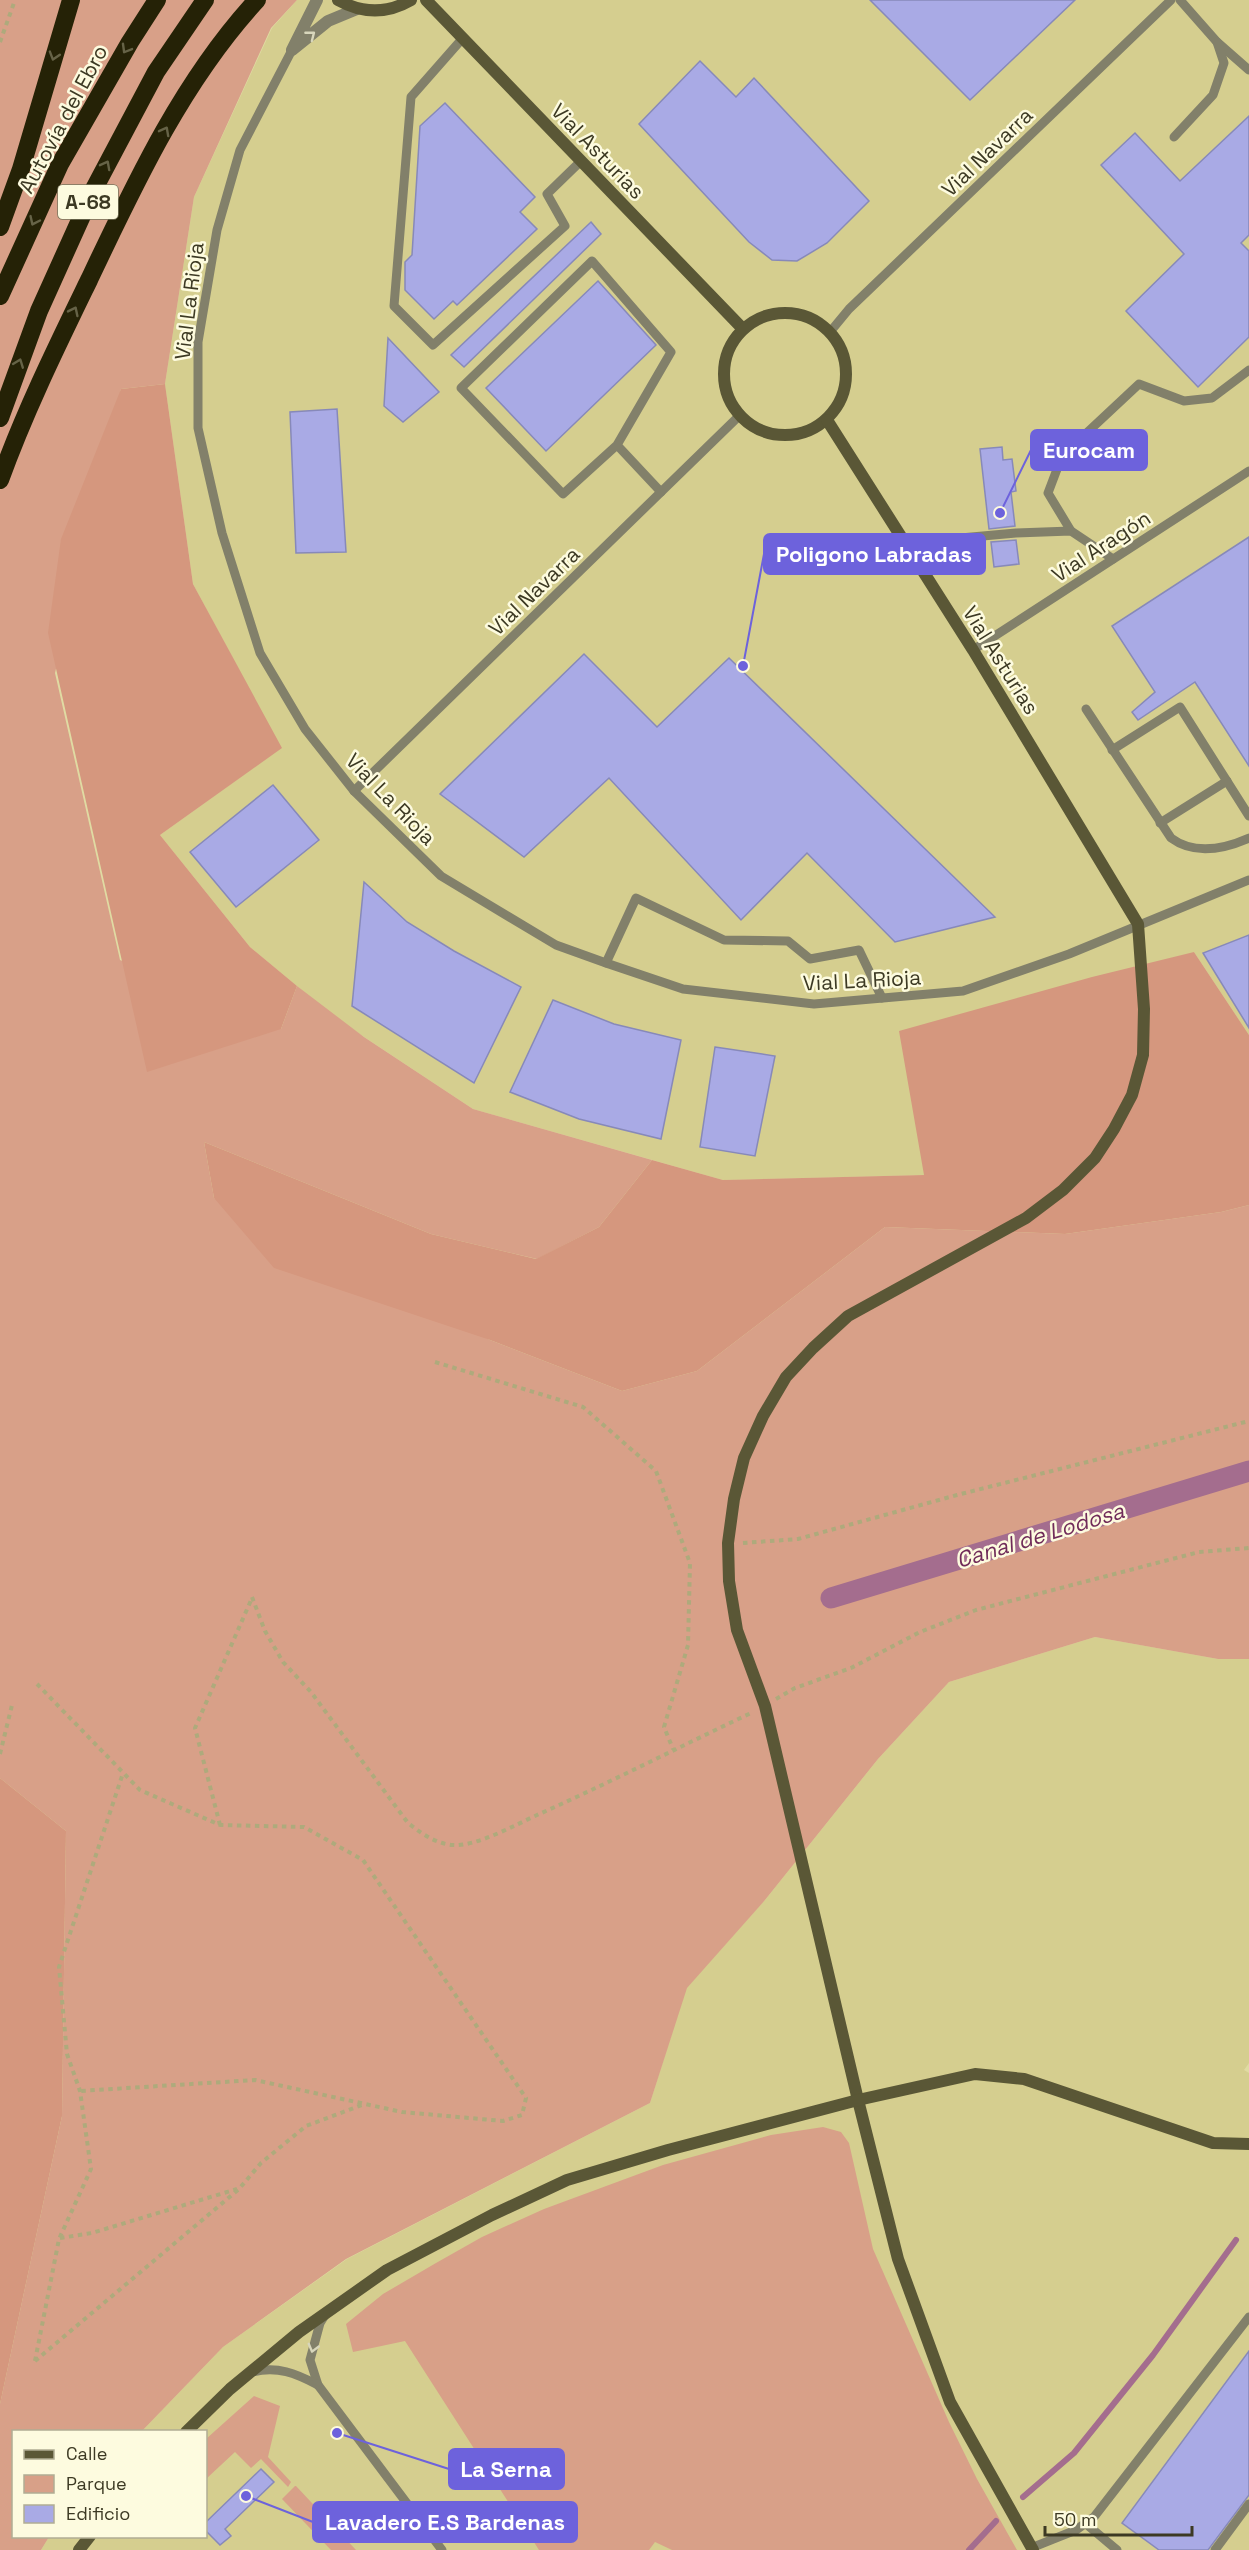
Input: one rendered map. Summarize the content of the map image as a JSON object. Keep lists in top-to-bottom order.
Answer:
{
  "streets": {
    "highway": ["Autovía del Ebro", "A-68"],
    "street": ["Vial Asturias"],
    "lane": ["Vial Navarra", "Vial La Rioja", "Vial Aragón"]
  },
  "crossings": [
    ["Vial Asturias", "Vial Navarra"],
    ["Vial Asturias", "Vial La Rioja"],
    ["Vial Asturias", "Vial Aragón"],
    ["Vial Navarra", "Vial La Rioja"]
  ],
  "water": ["Canal de Lodosa"],
  "places": [
    "Eurocam",
    "Poligono Labradas",
    "La Serna",
    "Lavadero E.S Bardenas"
  ],
  "legend": ["Calle", "Parque", "Edificio"],
  "scale_bar": "50 m"
}
